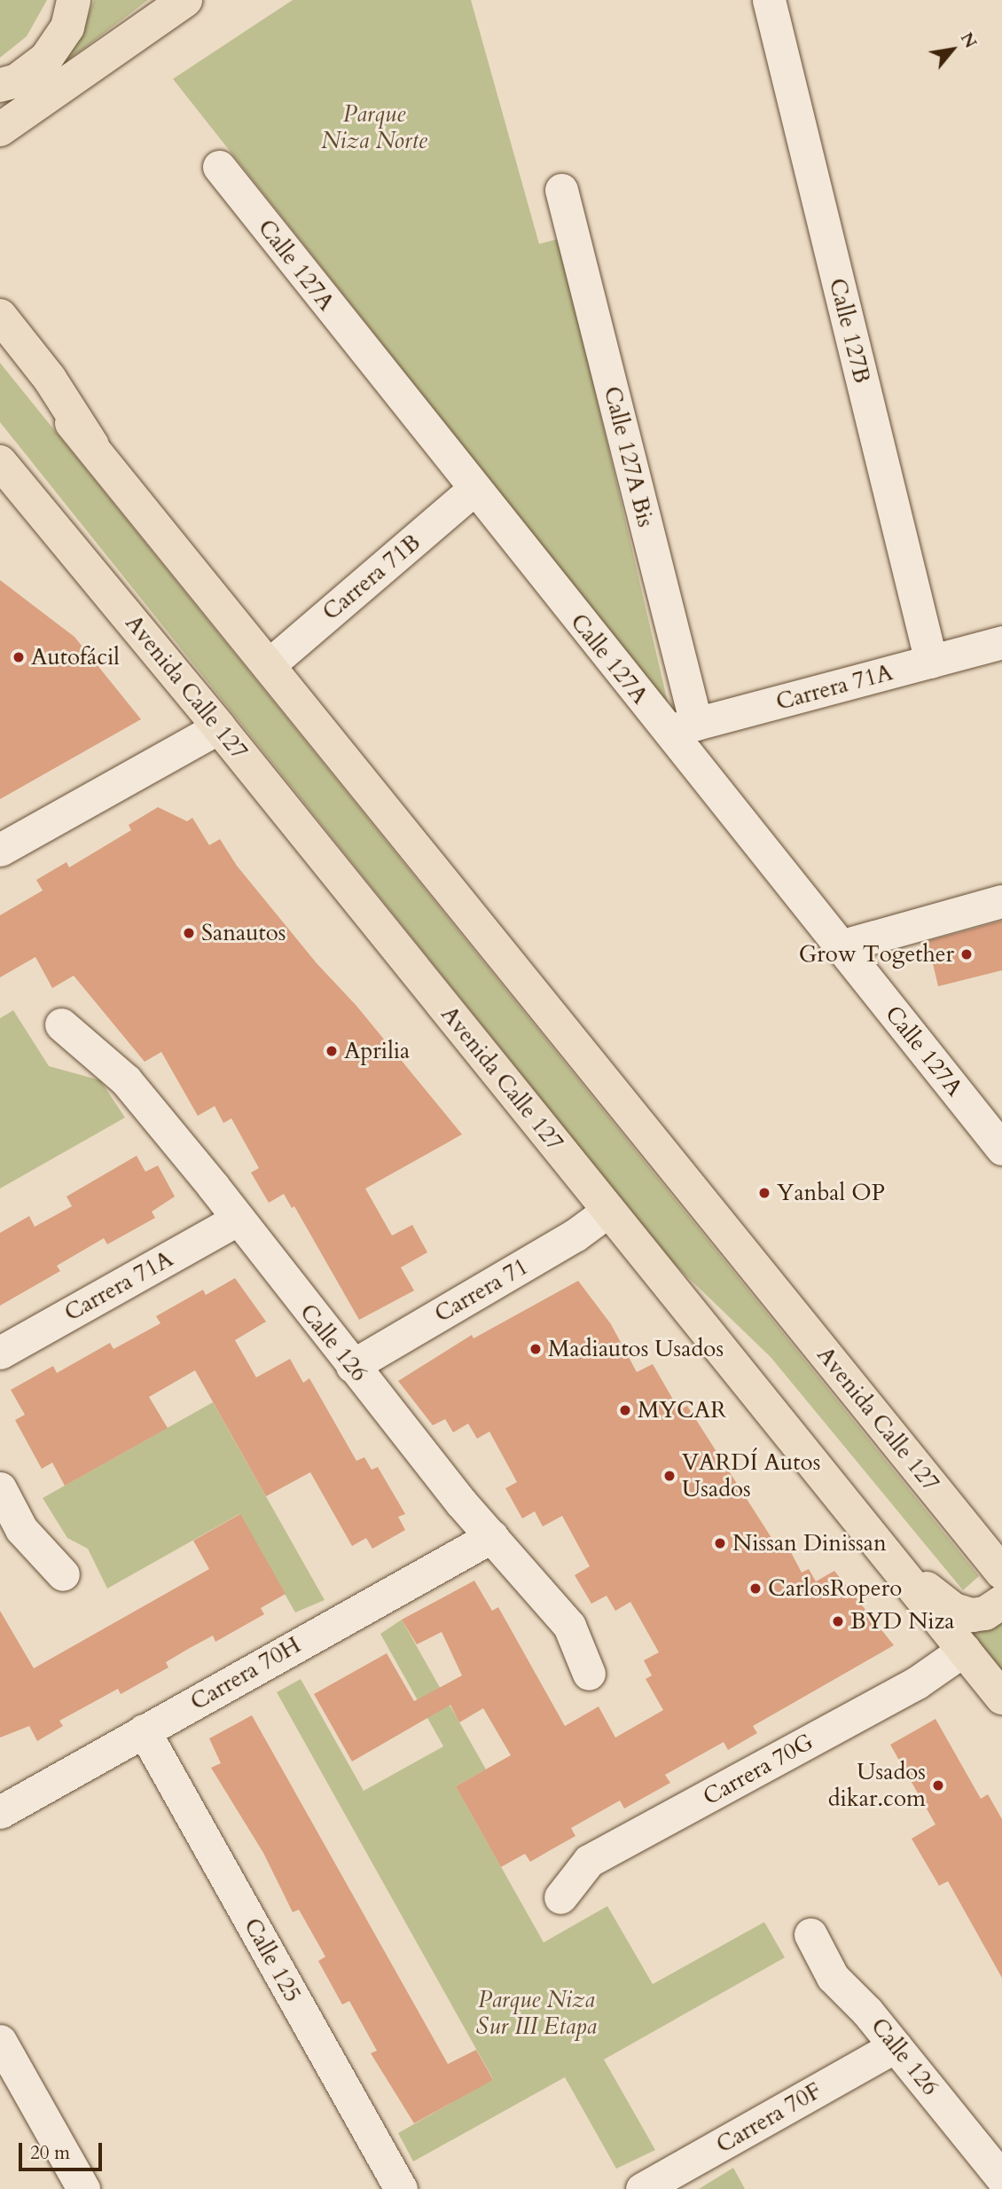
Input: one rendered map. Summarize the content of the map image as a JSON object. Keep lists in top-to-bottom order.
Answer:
{
  "streets": {
    "main road": ["Avenida Calle 127"],
    "street": [
      "Calle 127A",
      "Calle 127B",
      "Calle 127A Bis",
      "Carrera 71B",
      "Carrera 71A",
      "Carrera 71",
      "Calle 126",
      "Carrera 70H",
      "Carrera 70G",
      "Calle 125",
      "Carrera 70F"
    ]
  },
  "crossings": [
    ["Calle 127A", "Calle 127A Bis"],
    ["Calle 127A", "Carrera 71B"],
    ["Calle 127A", "Carrera 71A"],
    ["Calle 127B", "Carrera 71A"],
    ["Calle 127A Bis", "Carrera 71A"],
    ["Carrera 71B", "Avenida Calle 127"],
    ["Avenida Calle 127", "Carrera 71"],
    ["Avenida Calle 127", "Carrera 70G"],
    ["Carrera 71A", "Calle 126"],
    ["Carrera 71", "Calle 126"],
    ["Calle 126", "Carrera 70H"],
    ["Calle 126", "Carrera 70F"],
    ["Carrera 70H", "Calle 125"]
  ],
  "parks": ["Parque Niza Norte", "Parque Niza Sur III Etapa"],
  "places": [
    "Autofácil",
    "Sanautos",
    "Grow Together",
    "Aprilia",
    "Yanbal OP",
    "Madiautos Usados",
    "MYCAR",
    "VARDÍ Autos Usados",
    "Nissan Dinissan",
    "CarlosRopero",
    "BYD Niza",
    "Usados dikar.com"
  ],
  "scale_bar": "20 m",
  "north": "top right"
}
